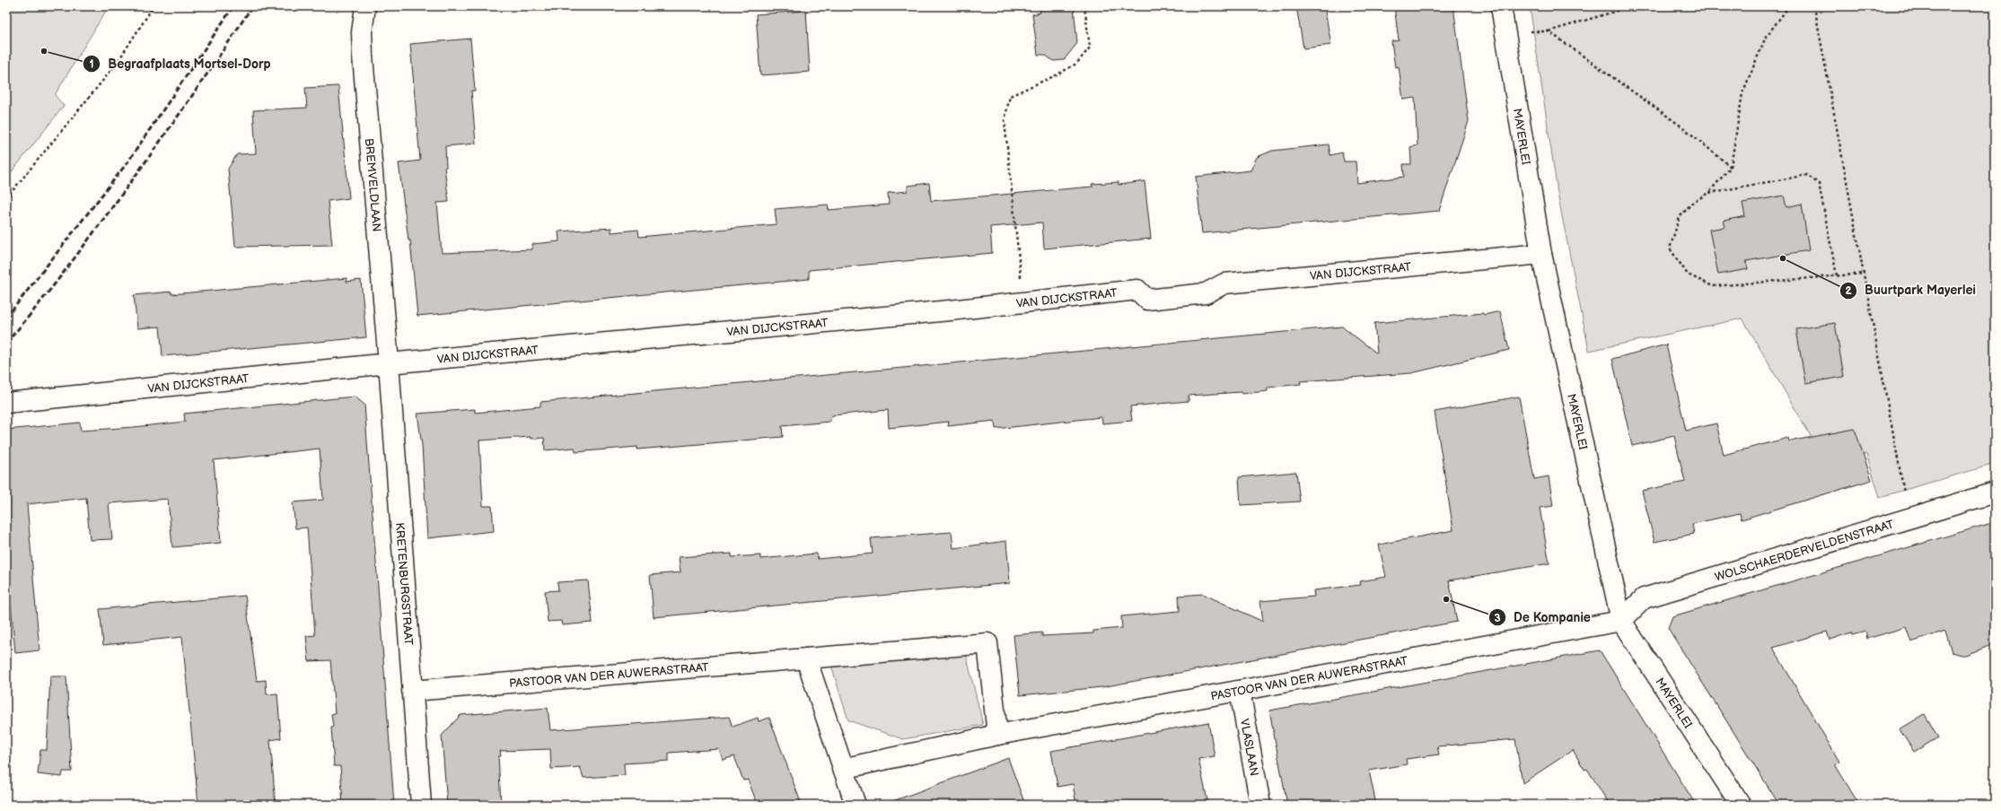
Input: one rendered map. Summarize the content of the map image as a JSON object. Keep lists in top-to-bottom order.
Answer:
{
  "streets": {
    "street": [
      "MAYERLEI",
      "BREMVELDLAAN",
      "VAN DIJCKSTRAAT",
      "WOLSCHAERDERVELDENSTRAAT",
      "KRETENBURGSTRAAT",
      "PASTOOR VAN DER AUWERASTRAAT",
      "VLASLAAN"
    ]
  },
  "crossings": [
    ["MAYERLEI", "VAN DIJCKSTRAAT"],
    ["MAYERLEI", "WOLSCHAERDERVELDENSTRAAT"],
    ["MAYERLEI", "PASTOOR VAN DER AUWERASTRAAT"],
    ["BREMVELDLAAN", "VAN DIJCKSTRAAT"],
    ["BREMVELDLAAN", "KRETENBURGSTRAAT"],
    ["VAN DIJCKSTRAAT", "KRETENBURGSTRAAT"],
    ["WOLSCHAERDERVELDENSTRAAT", "PASTOOR VAN DER AUWERASTRAAT"],
    ["KRETENBURGSTRAAT", "PASTOOR VAN DER AUWERASTRAAT"],
    ["PASTOOR VAN DER AUWERASTRAAT", "VLASLAAN"]
  ],
  "places": ["Begraafplaats Mortsel-Dorp", "Buurtpark Mayerlei", "De Kompanie"]
}
